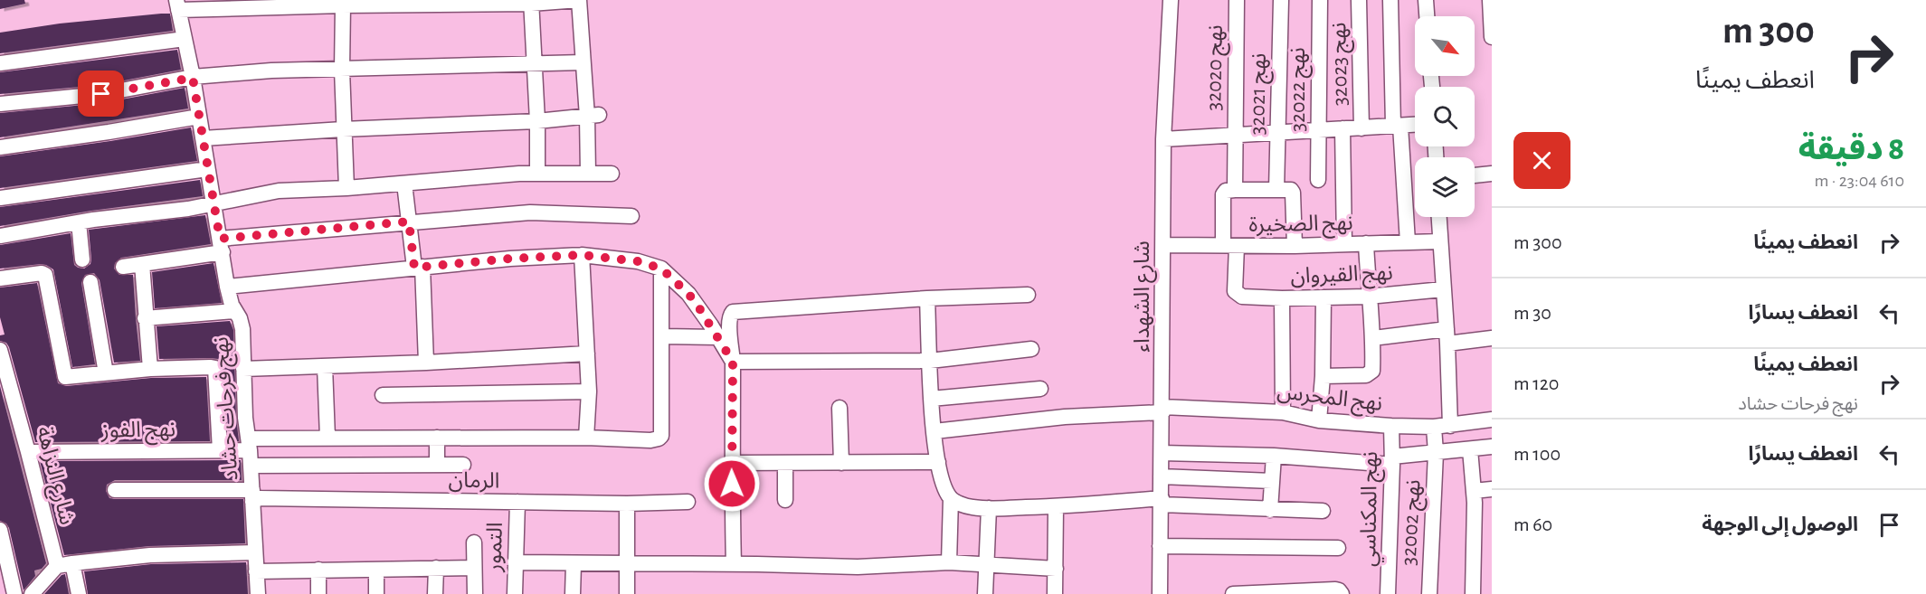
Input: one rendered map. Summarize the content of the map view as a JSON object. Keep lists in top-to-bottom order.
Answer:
{
  "streets": {
    "street": [
      "نهج 32023",
      "نهج 32020",
      "نهج 32022",
      "نهج 32021",
      "نهج الصخيرة",
      "نهج القيروان",
      "شارع الشهداء",
      "نهج المحرس",
      "نهج فرحات حشاد",
      "نهج الفوز",
      "شارع النزاهة",
      "الرمان",
      "نهج المكناسي",
      "نهج 32002",
      "التمور"
    ]
  },
  "crossings": [
    ["نهج الصخيرة", "نهج القيروان"],
    ["نهج الصخيرة", "شارع الشهداء"],
    ["شارع الشهداء", "نهج المحرس"],
    ["نهج المحرس", "نهج المكناسي"],
    ["نهج المحرس", "نهج 32002"],
    ["نهج فرحات حشاد", "نهج الفوز"],
    ["نهج فرحات حشاد", "الرمان"],
    ["نهج الفوز", "شارع النزاهة"],
    ["الرمان", "التمور"]
  ],
  "north": "bottom right",
  "page": {
    "turn": ["300 m", "انعطف يمينًا"],
    "heading": ["8 دقيقة", "610 m · 23:04"],
    "list": [
      {
        "name": "انعطف يمينًا",
        "value": "300 m"
      },
      {
        "name": "انعطف يسارًا",
        "value": "30 m"
      },
      {
        "name": "انعطف يمينًا",
        "note": "نهج فرحات حشاد",
        "value": "120 m"
      },
      {
        "name": "انعطف يسارًا",
        "value": "100 m"
      },
      {
        "name": "الوصول إلى الوجهة",
        "value": "60 m"
      }
    ]
  }
}
